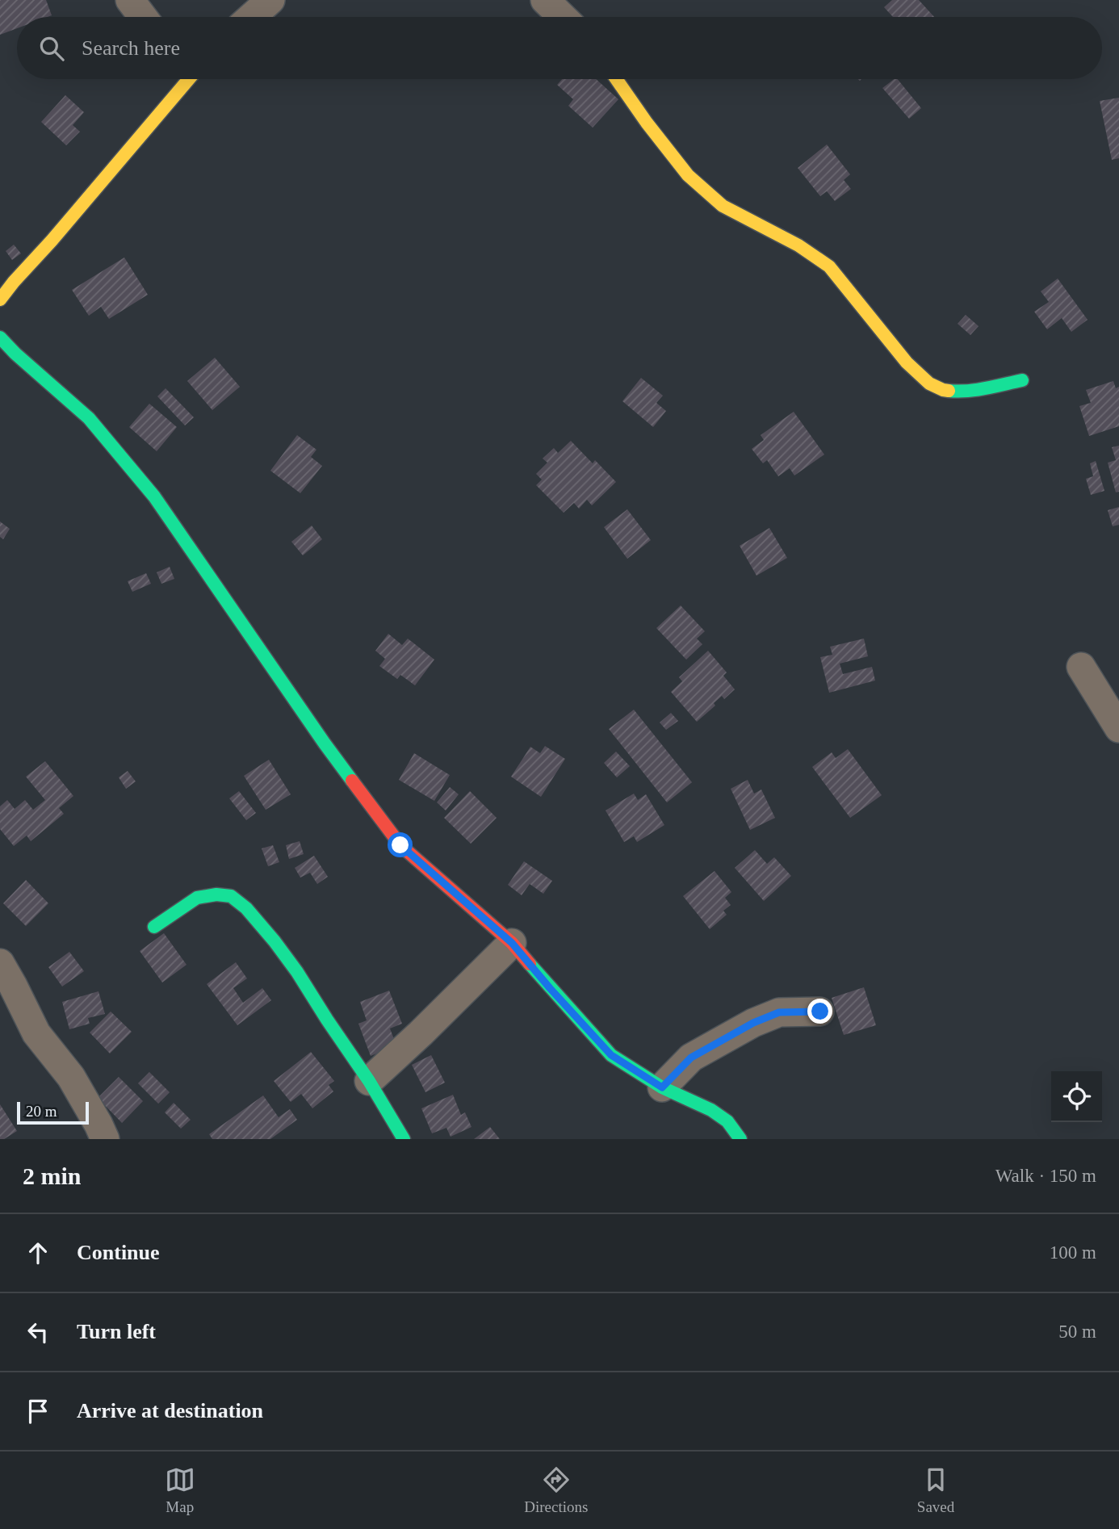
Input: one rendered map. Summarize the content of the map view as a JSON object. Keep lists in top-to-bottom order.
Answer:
{
  "scale_bar": "20 m",
  "page": {
    "search": "Search here",
    "scale": "20 m",
    "heading": ["2 min", "Walk · 150 m"],
    "list": [
      ["Continue", "100 m"],
      ["Turn left", "50 m"],
      "Arrive at destination"
    ],
    "nav": ["Map", "Directions", "Saved"]
  }
}
